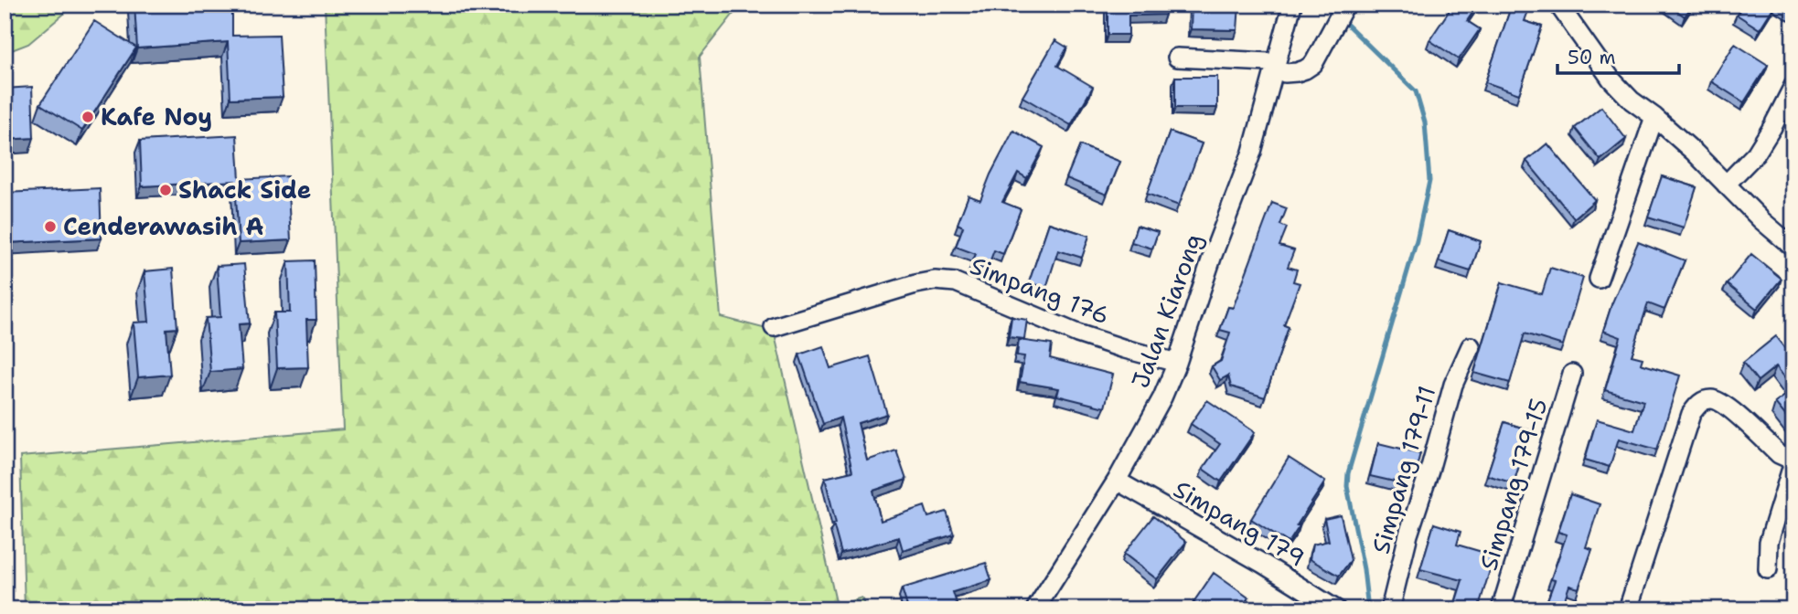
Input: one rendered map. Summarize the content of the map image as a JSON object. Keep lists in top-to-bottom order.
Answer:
{
  "streets": {
    "street": [
      "Simpang 176",
      "Jalan Kiarong",
      "Simpang 179-11",
      "Simpang 179-15",
      "Simpang 179"
    ]
  },
  "crossings": [
    ["Simpang 176", "Jalan Kiarong"],
    ["Jalan Kiarong", "Simpang 179"]
  ],
  "places": ["Kafe Noy", "Shack Side", "Cenderawasih A"],
  "scale_bar": "50 m"
}
